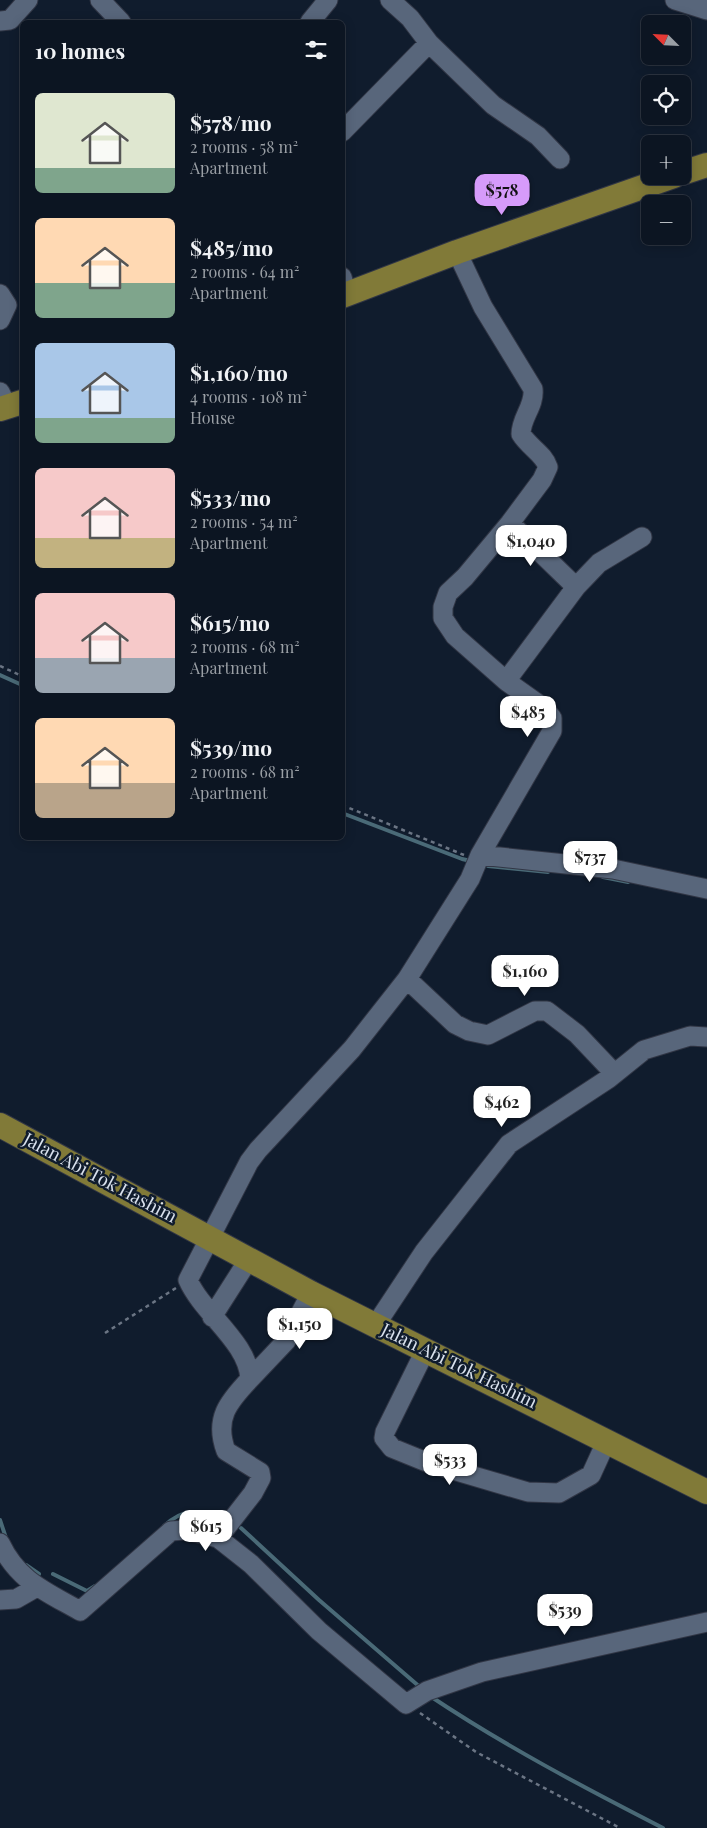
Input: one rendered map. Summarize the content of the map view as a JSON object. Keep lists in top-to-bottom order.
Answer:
{
  "streets": {
    "main road": ["Jalan Abi Tok Hashim"]
  },
  "north": "top left",
  "page": {
    "map_buttons": ["+", "−"],
    "heading": "10 homes",
    "list": [
      {
        "name": "$578/mo",
        "note": "2 rooms · 58 m² · Apartment"
      },
      {
        "name": "$485/mo",
        "note": "2 rooms · 64 m² · Apartment"
      },
      {
        "name": "$1,160/mo",
        "note": "4 rooms · 108 m² · House"
      },
      {
        "name": "$533/mo",
        "note": "2 rooms · 54 m² · Apartment"
      },
      {
        "name": "$615/mo",
        "note": "2 rooms · 68 m² · Apartment"
      },
      {
        "name": "$539/mo",
        "note": "2 rooms · 68 m² · Apartment"
      }
    ],
    "price": [
      "$578",
      "$1,040",
      "$485",
      "$737",
      "$1,160",
      "$462",
      "$1,150",
      "$533",
      "$615",
      "$539"
    ]
  }
}
